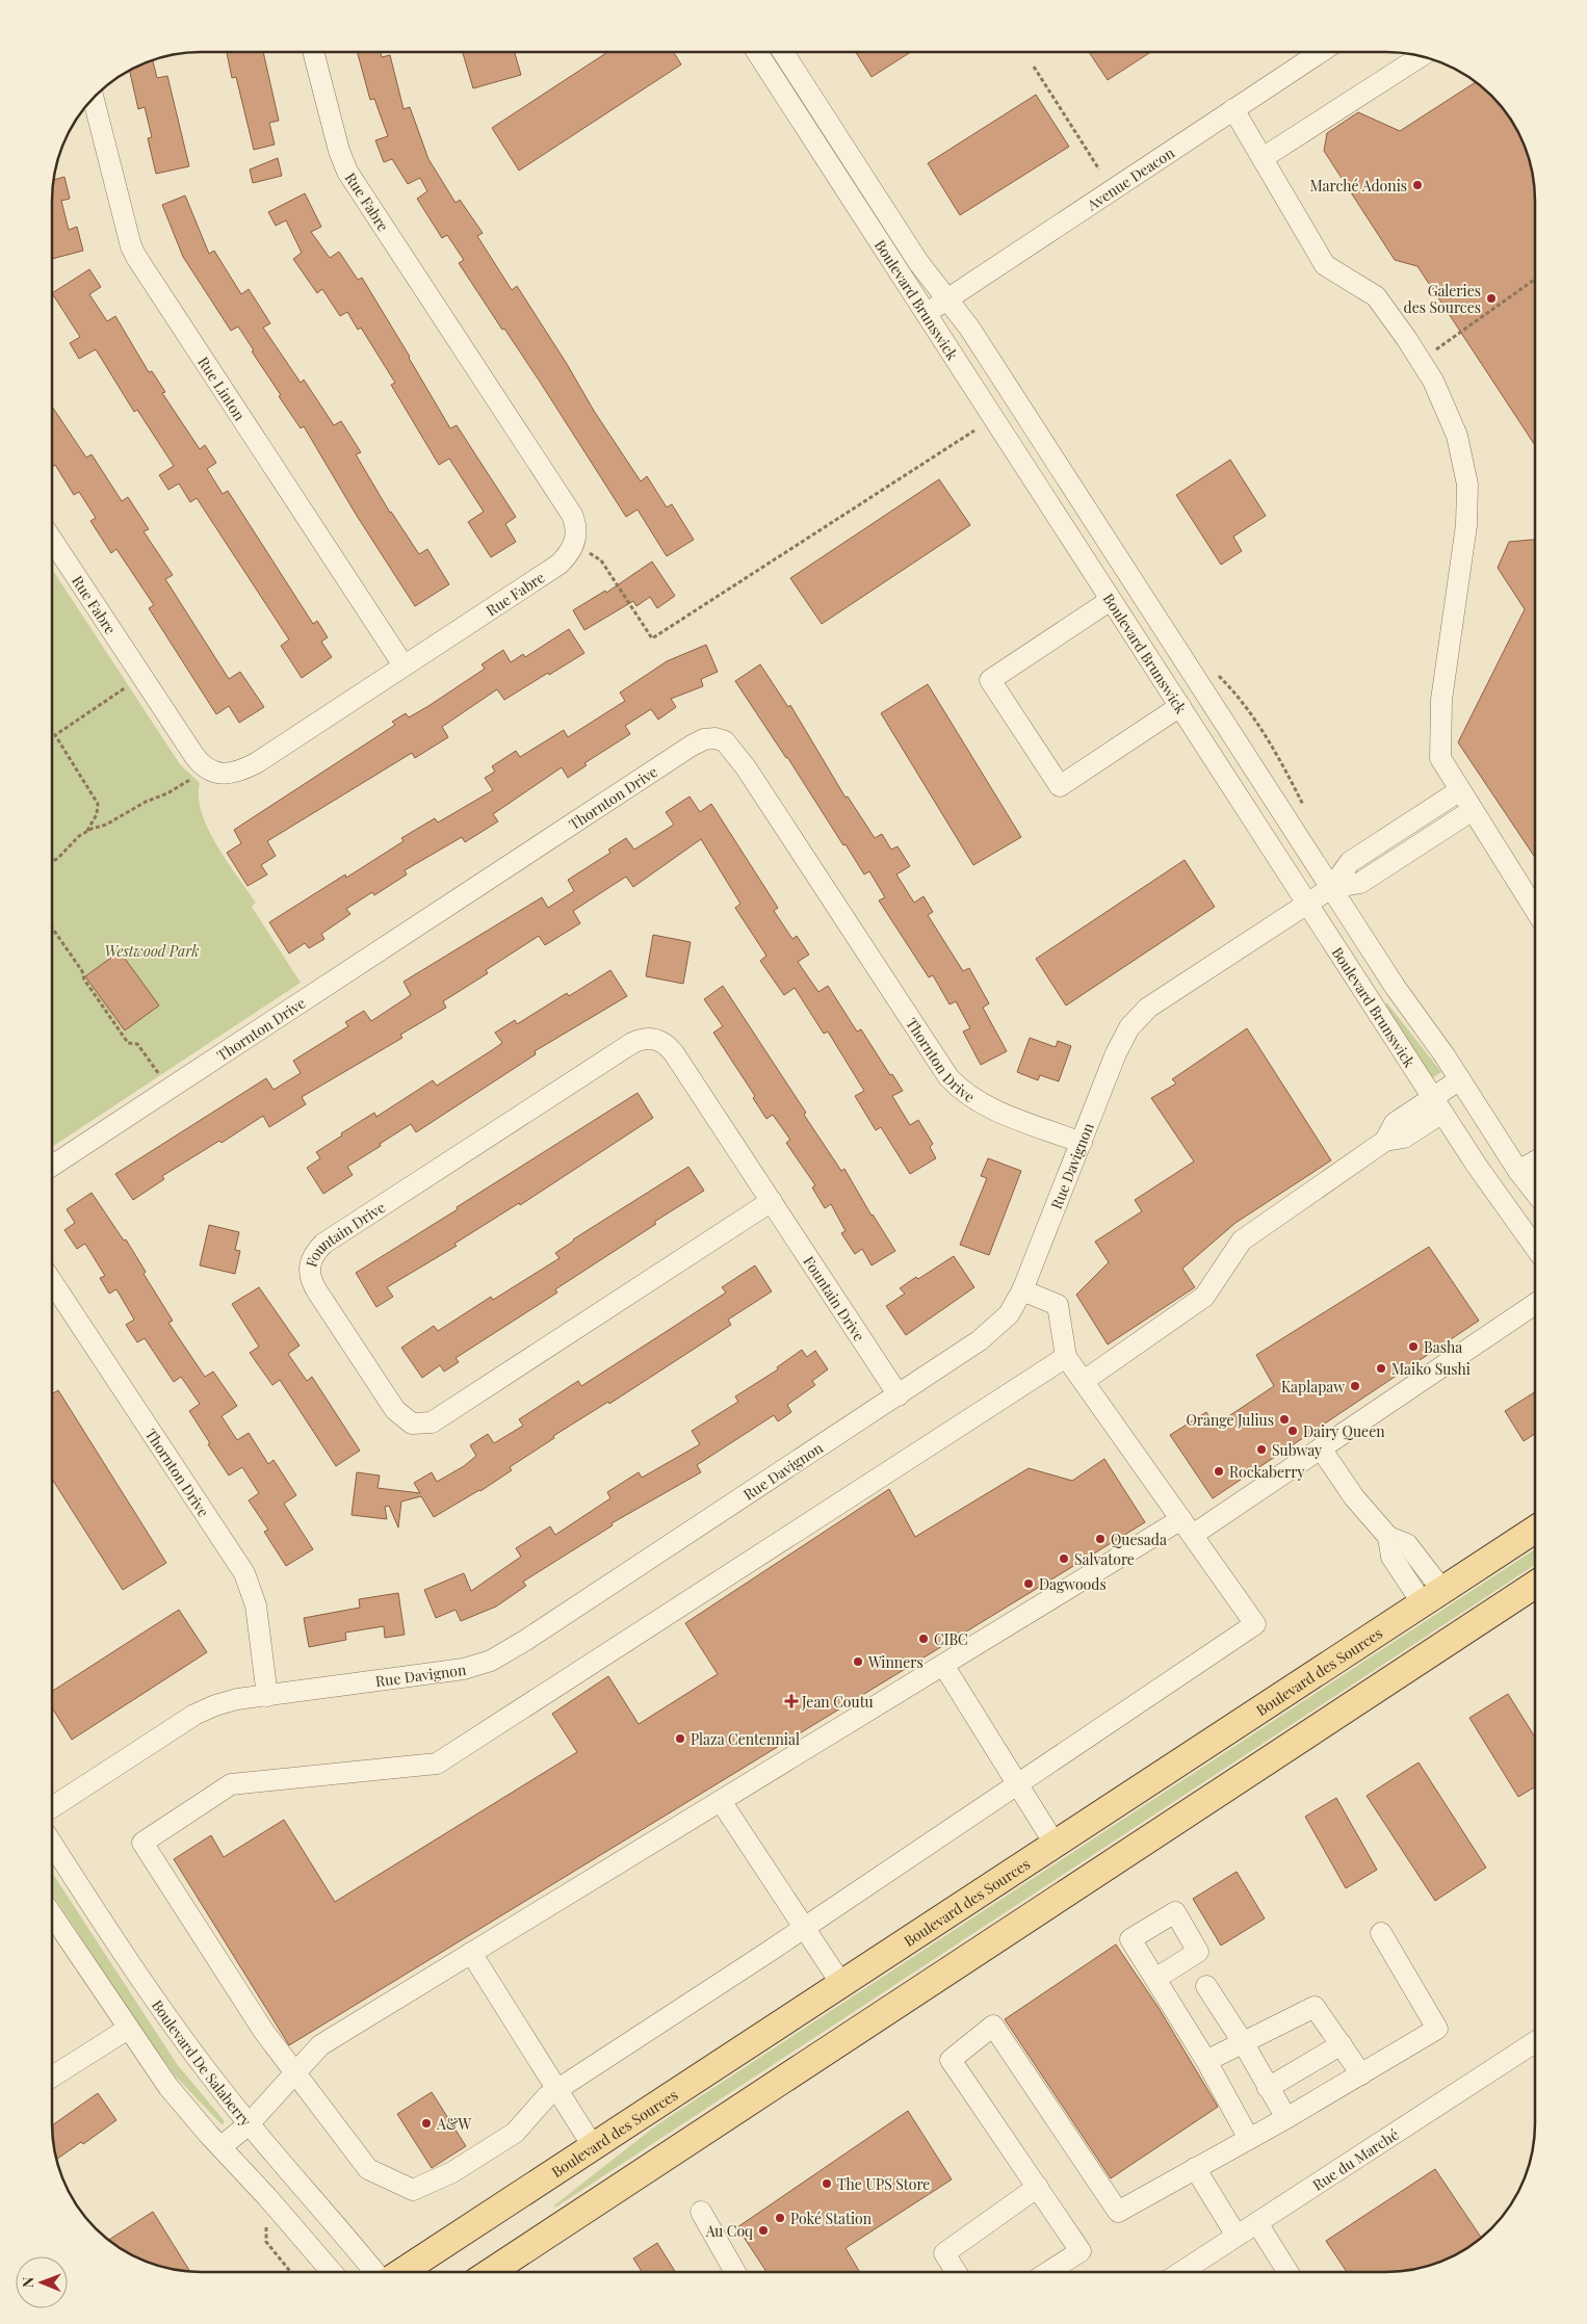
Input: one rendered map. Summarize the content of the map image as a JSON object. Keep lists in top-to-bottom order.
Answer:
{
  "streets": {
    "main road": ["Boulevard des Sources"],
    "street": [
      "Avenue Deacon",
      "Rue Fabre",
      "Boulevard Brunswick",
      "Rue Linton",
      "Thornton Drive",
      "Rue Davignon",
      "Fountain Drive",
      "Boulevard De Salaberry",
      "Rue du Marché"
    ]
  },
  "crossings": [
    ["Avenue Deacon", "Boulevard Brunswick"],
    ["Rue Fabre", "Rue Linton"],
    ["Boulevard Brunswick", "Rue Davignon"],
    ["Thornton Drive", "Rue Davignon"],
    ["Rue Davignon", "Fountain Drive"]
  ],
  "parks": ["Westwood Park"],
  "places": {
    "other": [
      "Marché Adonis",
      "Galeries des Sources",
      "Basha",
      "Maiko Sushi",
      "Kaplapaw",
      "Orange Julius",
      "Dairy Queen",
      "Subway",
      "Rockaberry",
      "Quesada",
      "Salvatore",
      "Dagwoods",
      "CIBC",
      "Winners",
      "Plaza Centennial",
      "A&W",
      "The UPS Store",
      "Poké Station",
      "Au Coq"
    ],
    "health": ["Jean Coutu"]
  },
  "north": "left"
}
